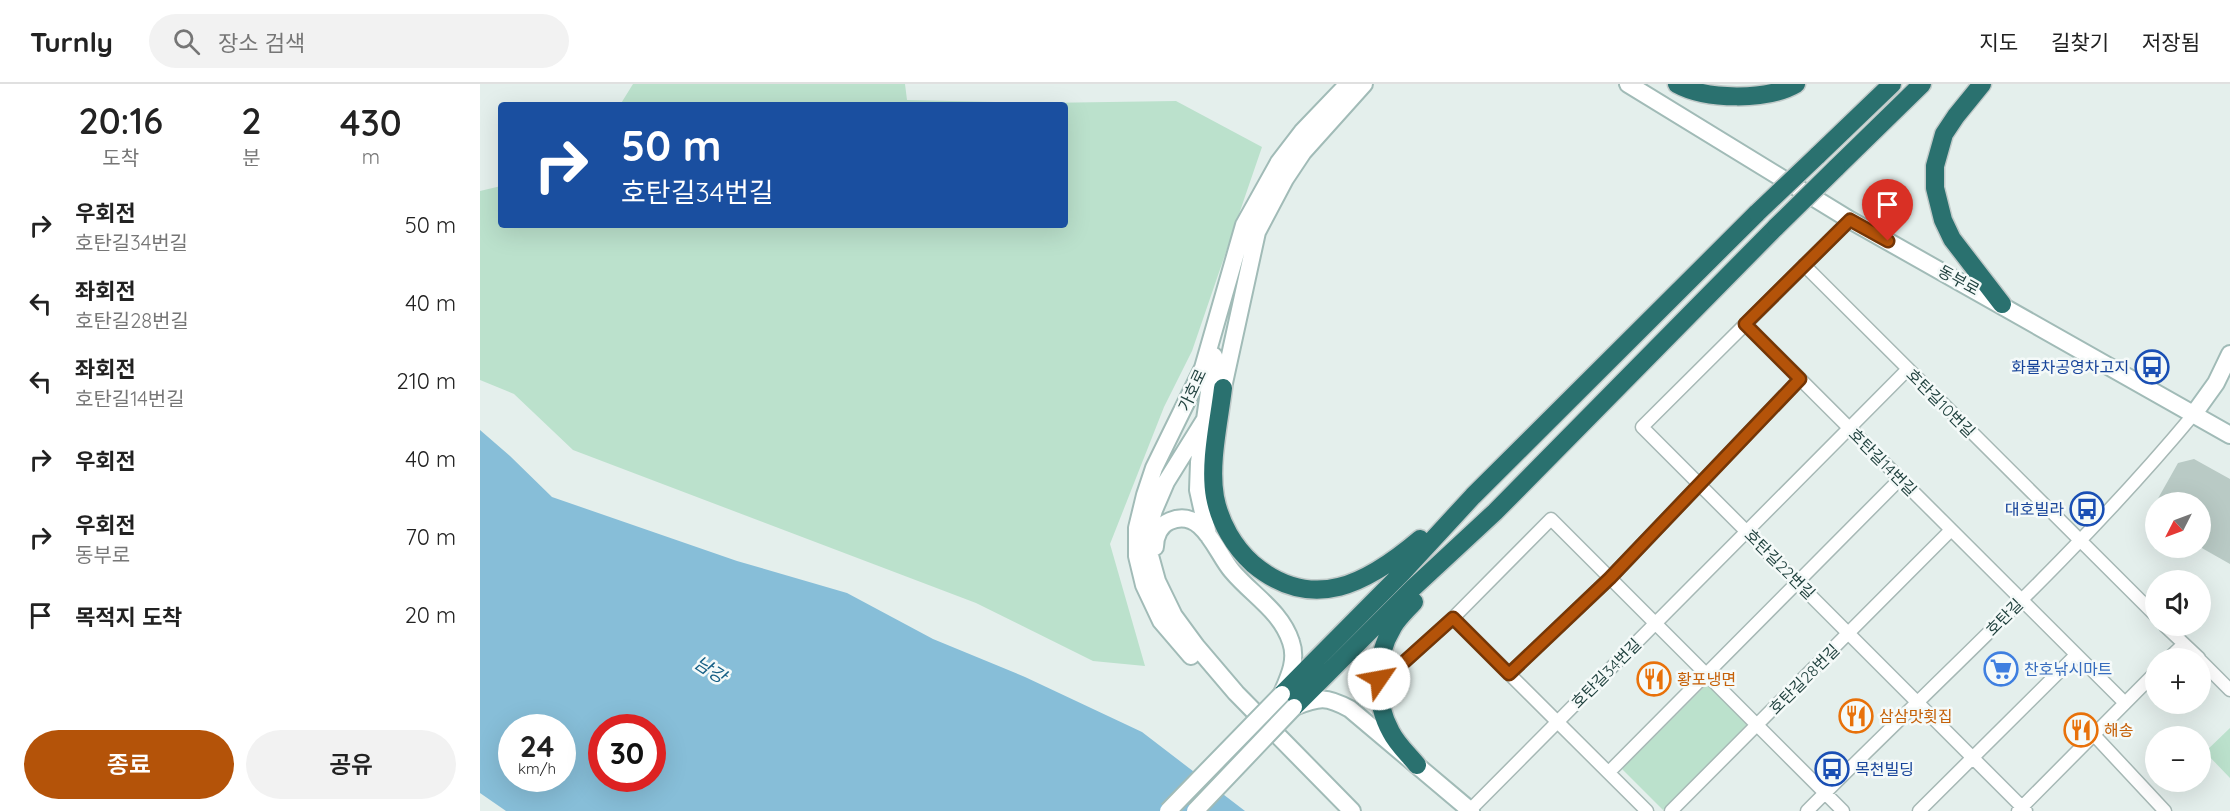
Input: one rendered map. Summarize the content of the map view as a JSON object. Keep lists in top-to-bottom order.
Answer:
{
  "streets": {
    "street": [
      "동부로",
      "가호로",
      "호탄길10번길",
      "호탄길14번길",
      "호탄길22번길",
      "호탄길",
      "호탄길34번길",
      "호탄길28번길"
    ]
  },
  "crossings": [
    ["동부로", "호탄길"],
    ["호탄길10번길", "호탄길"],
    ["호탄길14번길", "호탄길22번길"],
    ["호탄길14번길", "호탄길"],
    ["호탄길14번길", "호탄길28번길"],
    ["호탄길22번길", "호탄길"],
    ["호탄길22번길", "호탄길28번길"],
    ["호탄길", "호탄길28번길"],
    ["호탄길34번길", "호탄길28번길"]
  ],
  "water": ["남강"],
  "places": {
    "bus stop": ["화물차공영차고지", "대호빌라", "목천빌딩"],
    "supermarket": ["찬호낚시마트"],
    "restaurant": ["황포냉면", "삼삼맛횟집", "해송"]
  },
  "north": "bottom left",
  "page": {
    "header": "Turnly",
    "search": "장소 검색",
    "nav": ["지도", "길찾기", "저장됨"],
    "eta": [
      "20:16",
      "도착",
      "2",
      "분",
      "430",
      "m"
    ],
    "turn": ["50 m", "호탄길34번길"],
    "list": [
      {
        "name": "우회전",
        "note": "호탄길34번길",
        "value": "50 m"
      },
      {
        "name": "좌회전",
        "note": "호탄길28번길",
        "value": "40 m"
      },
      {
        "name": "좌회전",
        "note": "호탄길14번길",
        "value": "210 m"
      },
      {
        "name": "우회전",
        "value": "40 m"
      },
      {
        "name": "우회전",
        "note": "동부로",
        "value": "70 m"
      },
      {
        "name": "목적지 도착",
        "value": "20 m"
      }
    ],
    "map_buttons": ["+", "−"],
    "speed": "24 km/h",
    "limit": "30",
    "buttons": ["종료", "공유"]
  }
}
